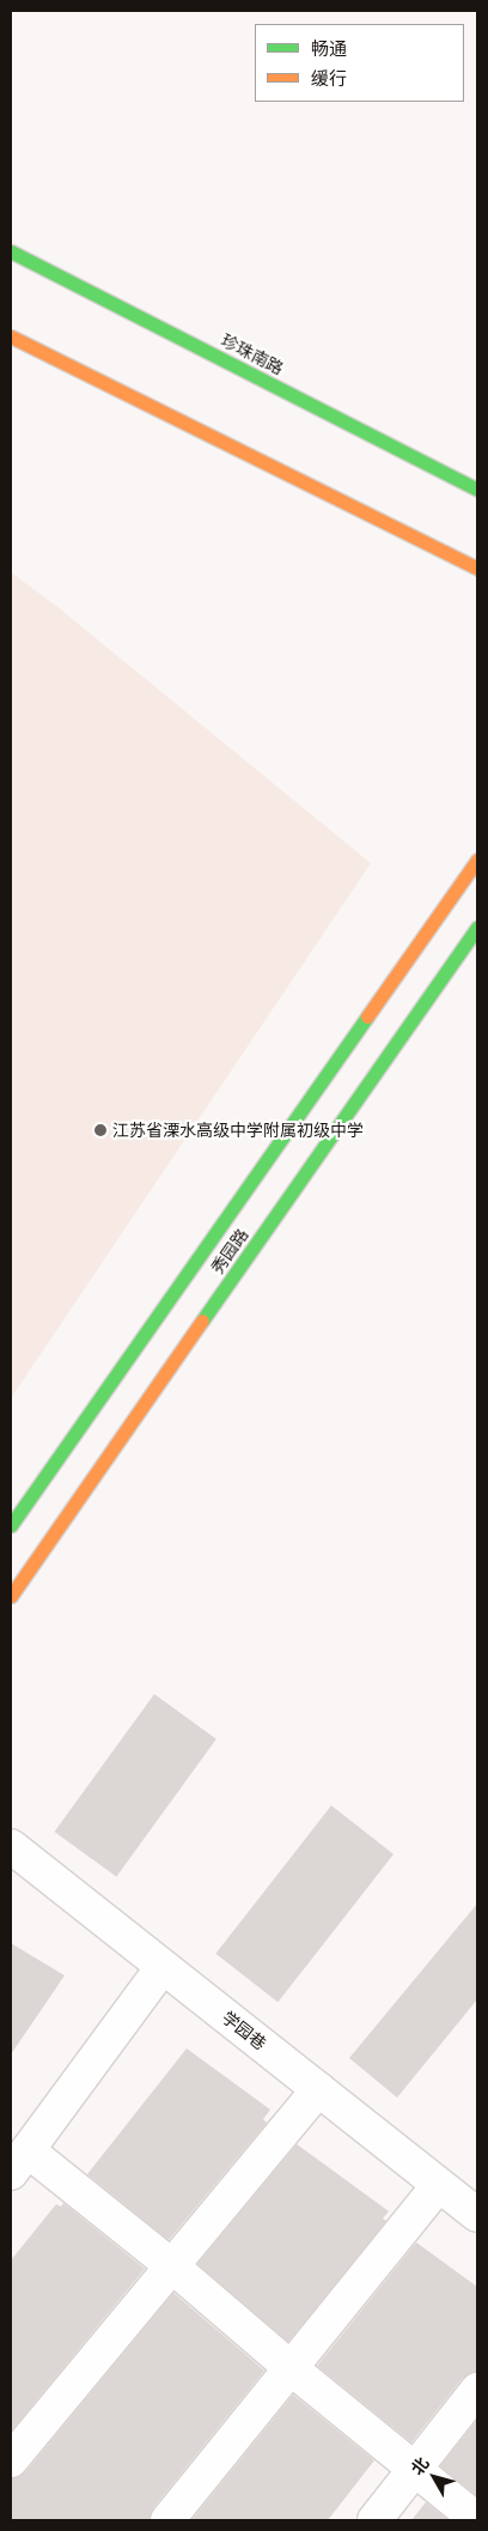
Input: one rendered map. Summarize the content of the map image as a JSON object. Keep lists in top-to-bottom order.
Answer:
{
  "streets": {
    "street": ["珍珠南路", "秀园路", "学园巷"]
  },
  "places": ["江苏省溧水高级中学附属初级中学"],
  "legend": ["畅通", "缓行"],
  "north": "top left"
}
